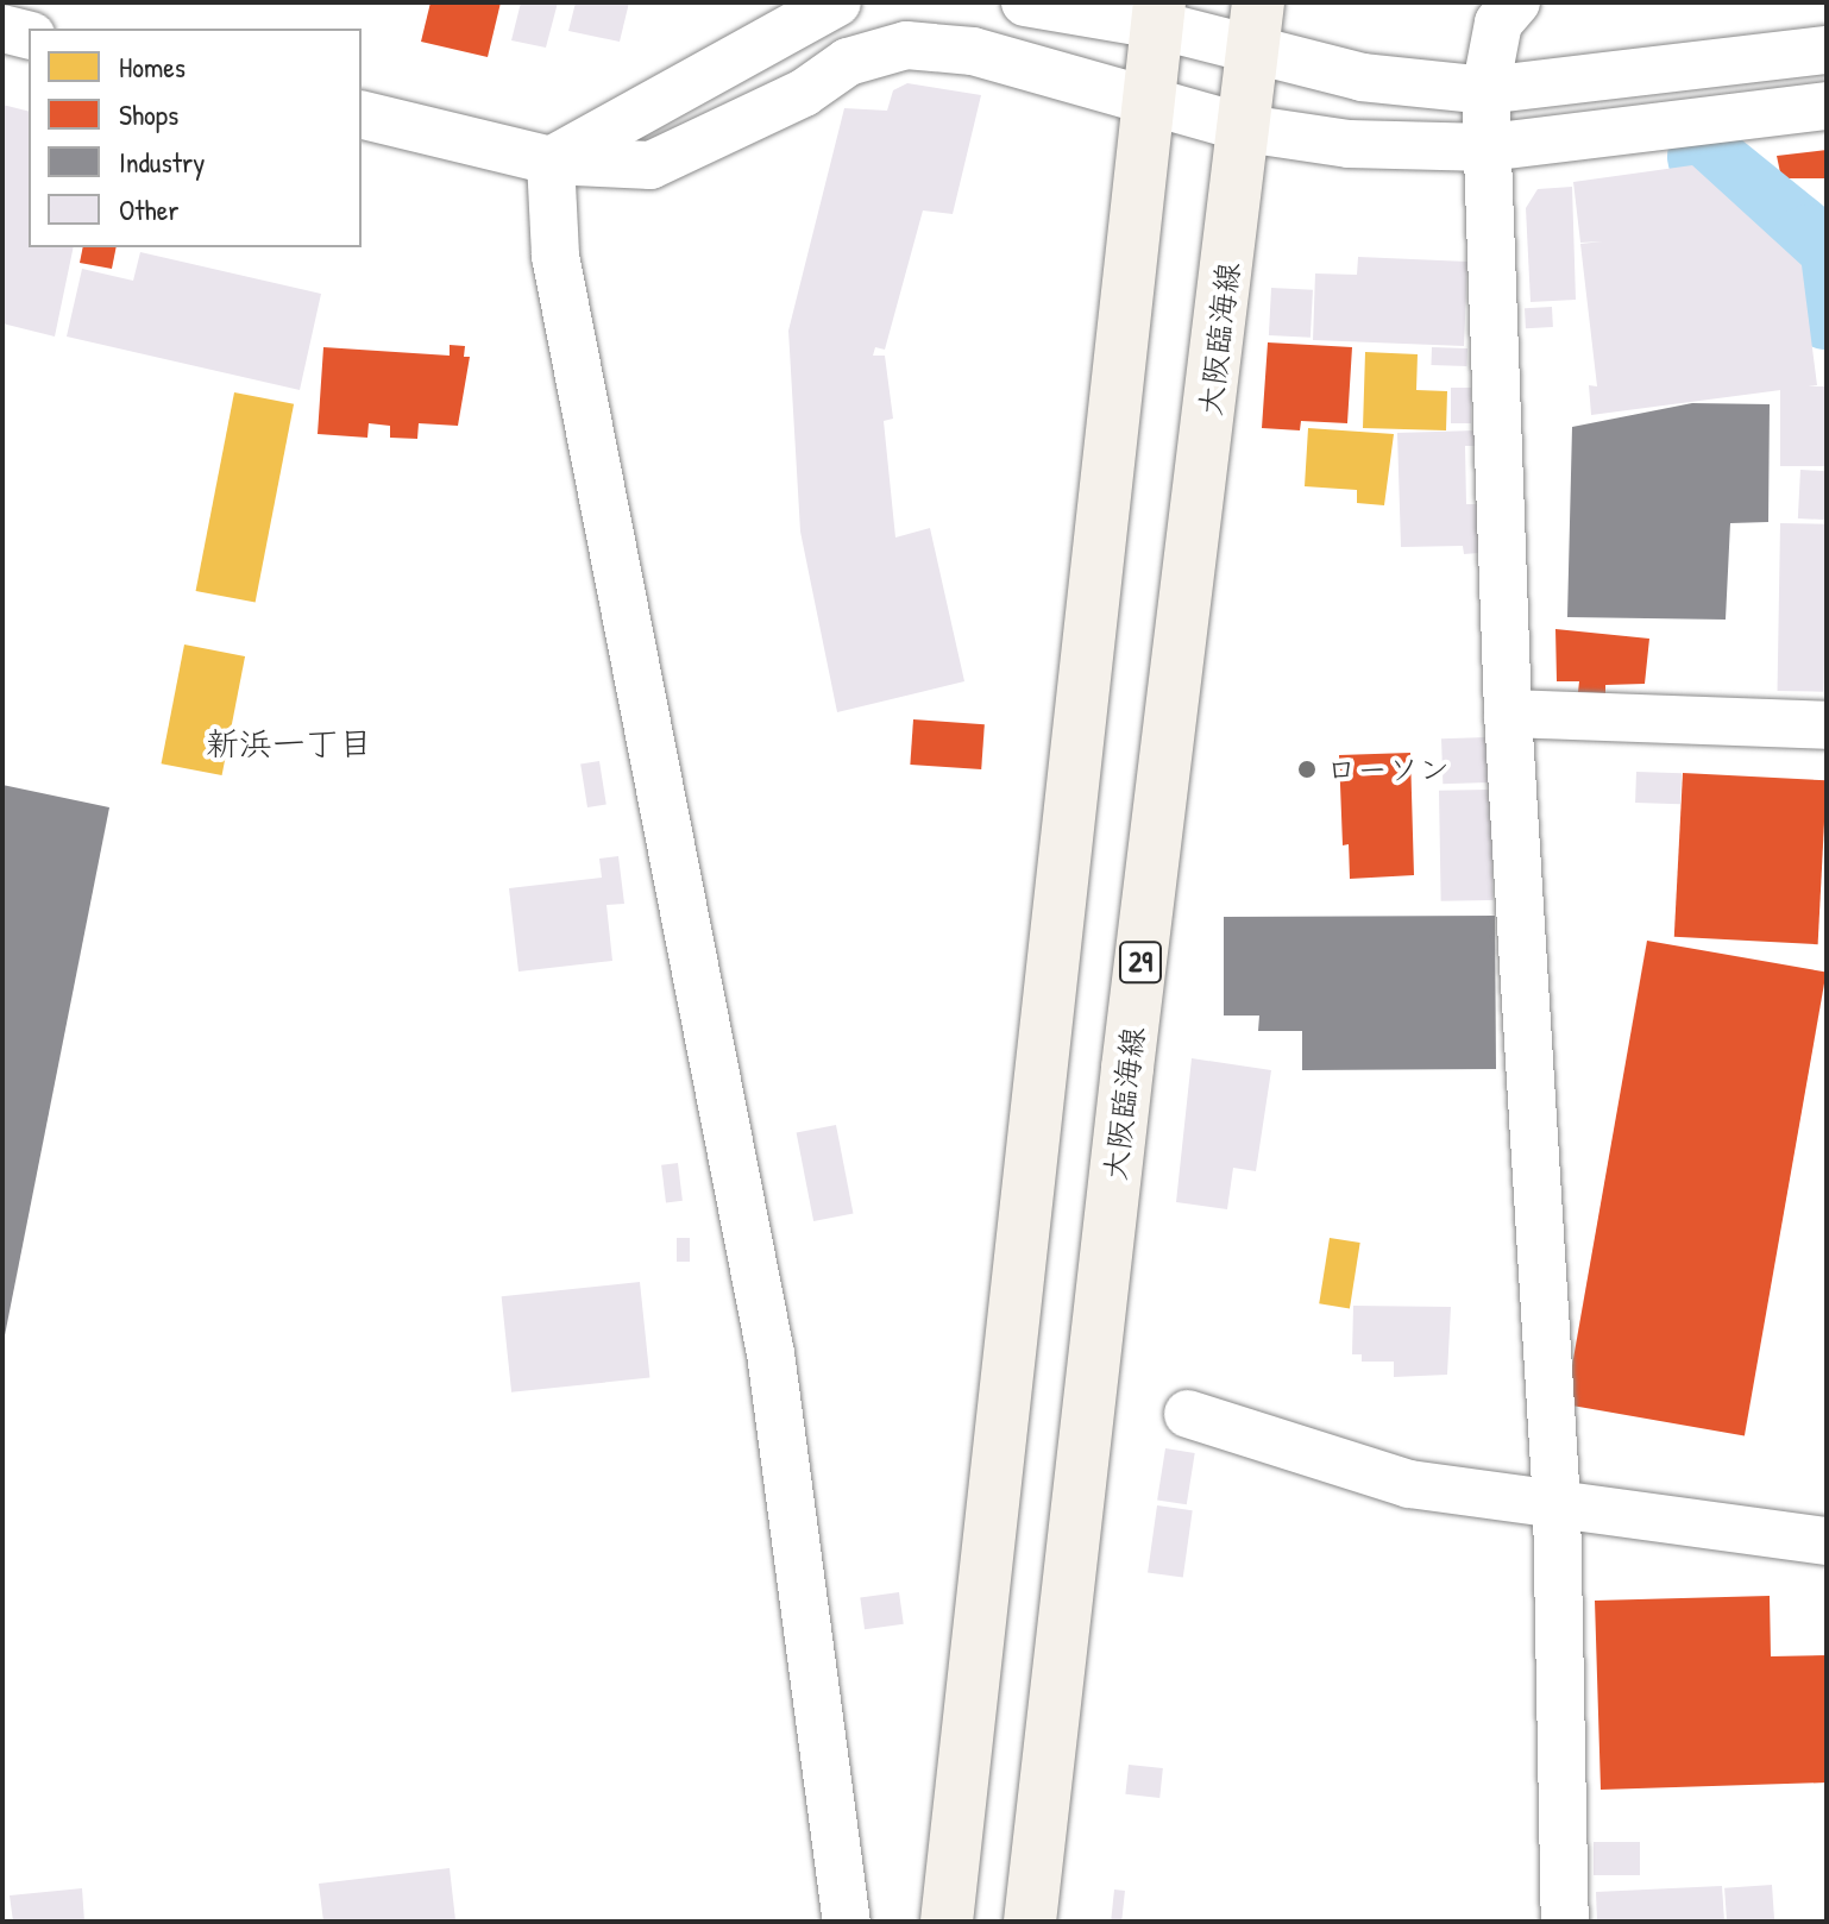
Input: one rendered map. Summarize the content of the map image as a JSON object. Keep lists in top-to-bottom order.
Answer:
{
  "streets": {
    "main road": ["大阪臨海線", "29"]
  },
  "districts": ["新浜一丁目"],
  "places": ["ローソン"],
  "legend": [
    "Homes",
    "Shops",
    "Industry",
    "Other"
  ]
}
